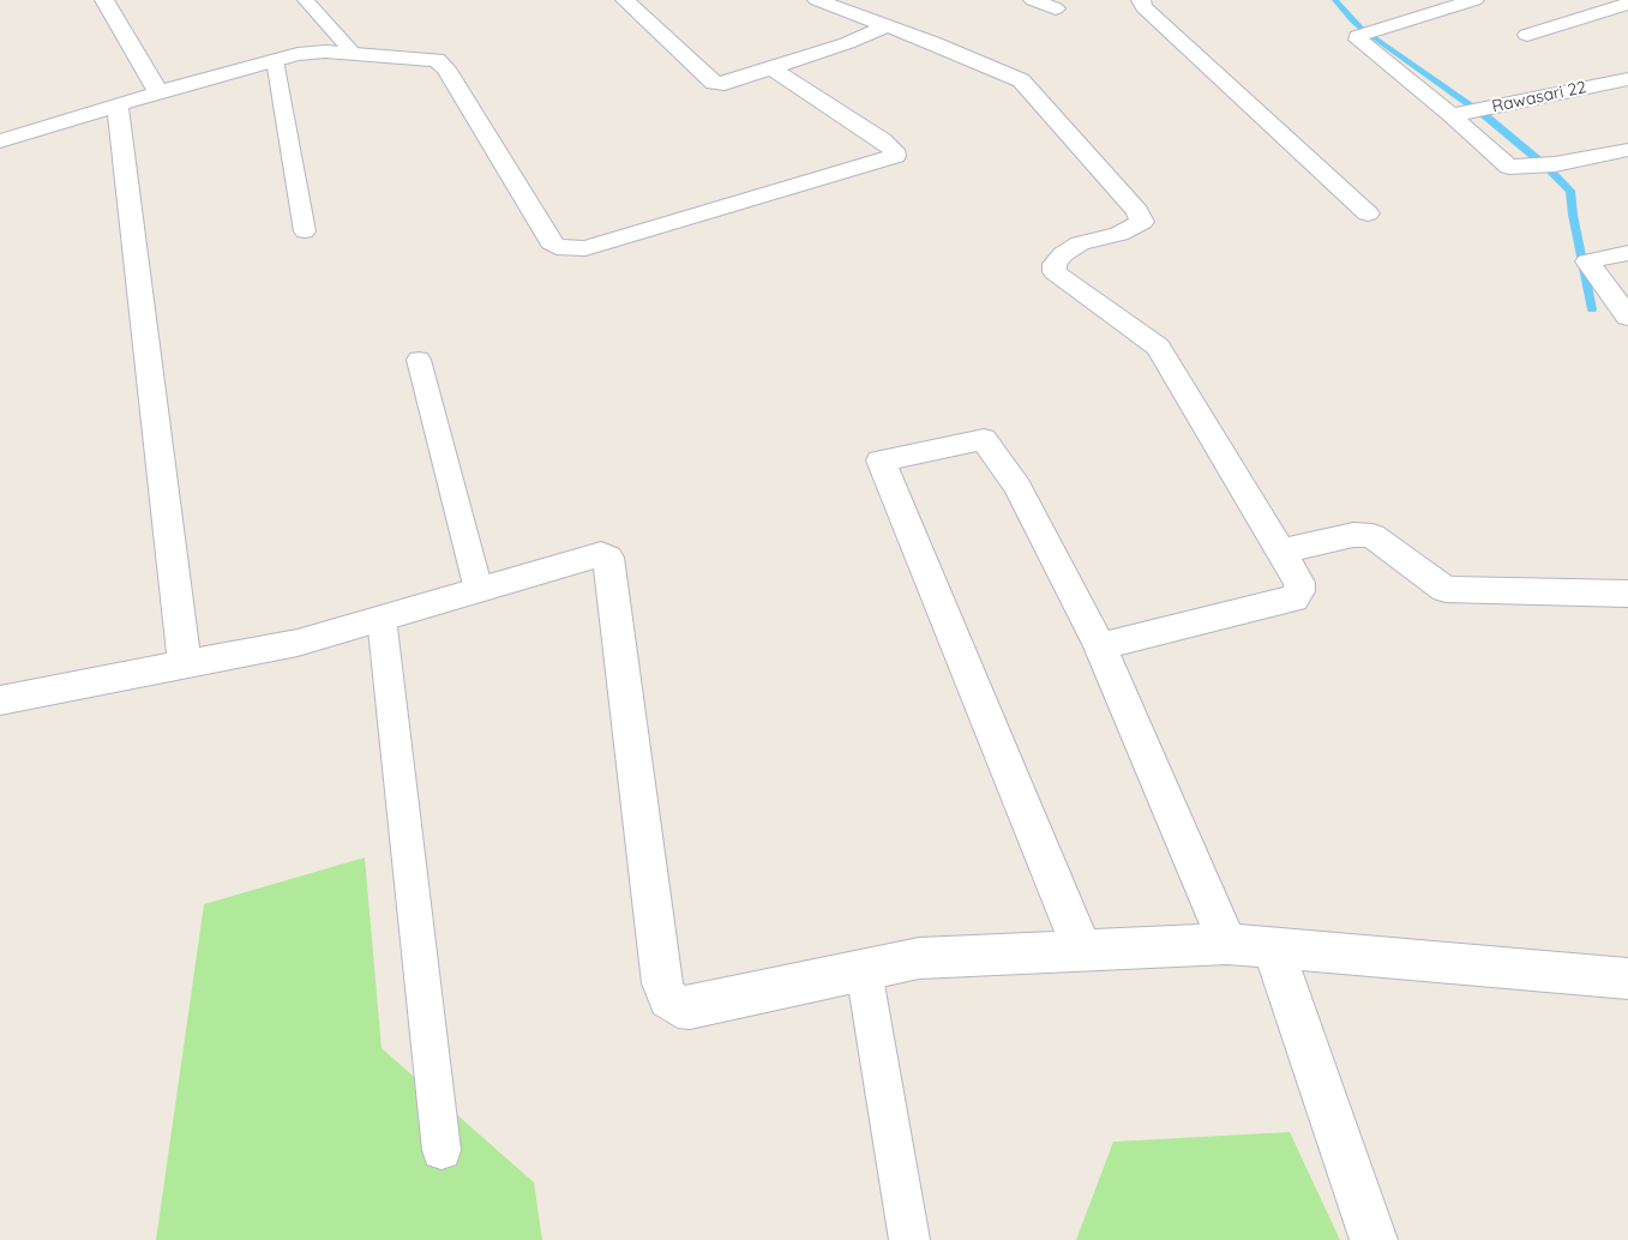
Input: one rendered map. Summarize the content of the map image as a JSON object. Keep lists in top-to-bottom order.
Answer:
{
  "streets": {
    "street": ["Rawasari 22"]
  }
}
